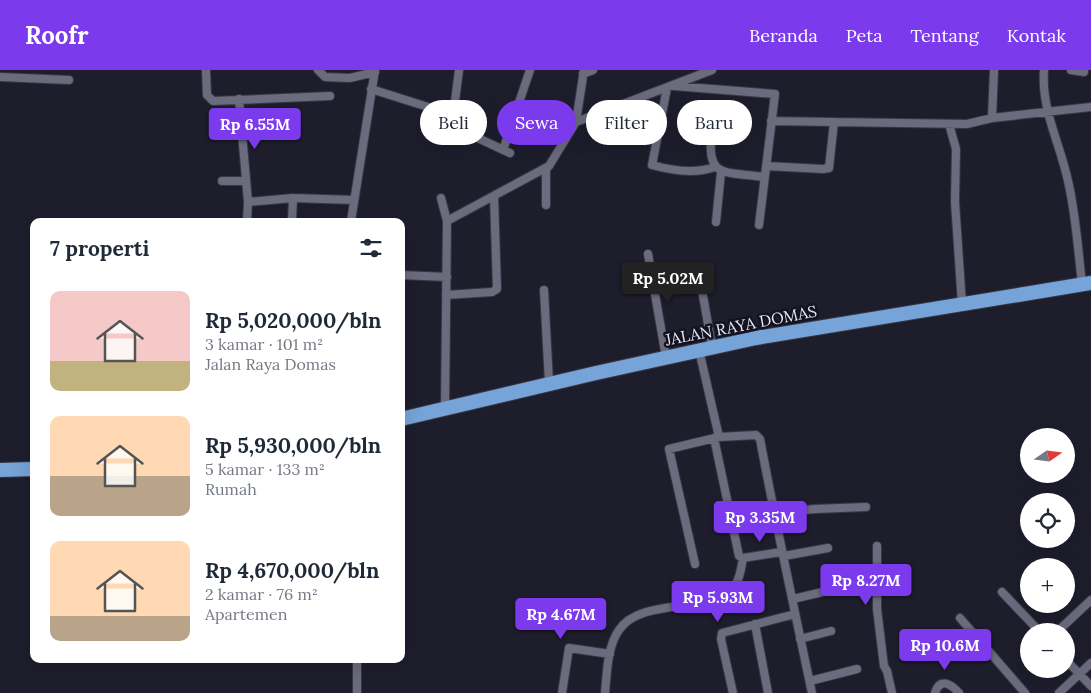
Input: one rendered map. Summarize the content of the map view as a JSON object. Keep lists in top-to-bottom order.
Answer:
{
  "streets": {
    "highway": ["JALAN RAYA DOMAS"]
  },
  "north": "right",
  "page": {
    "header": "Roofr",
    "nav": [
      "Beranda",
      "Peta",
      "Tentang",
      "Kontak"
    ],
    "chip": [
      "Beli",
      "Sewa",
      "Filter",
      "Baru"
    ],
    "price": [
      "Rp 6.55M",
      "Rp 5.02M",
      "Rp 3.35M",
      "Rp 8.27M",
      "Rp 5.93M",
      "Rp 4.67M",
      "Rp 10.6M"
    ],
    "heading": "7 properti",
    "list": [
      {
        "name": "Rp 5,020,000/bln",
        "note": "3 kamar · 101 m² · Jalan Raya Domas"
      },
      {
        "name": "Rp 5,930,000/bln",
        "note": "5 kamar · 133 m² · Rumah"
      },
      {
        "name": "Rp 4,670,000/bln",
        "note": "2 kamar · 76 m² · Apartemen"
      }
    ],
    "map_buttons": ["+", "−"]
  }
}
